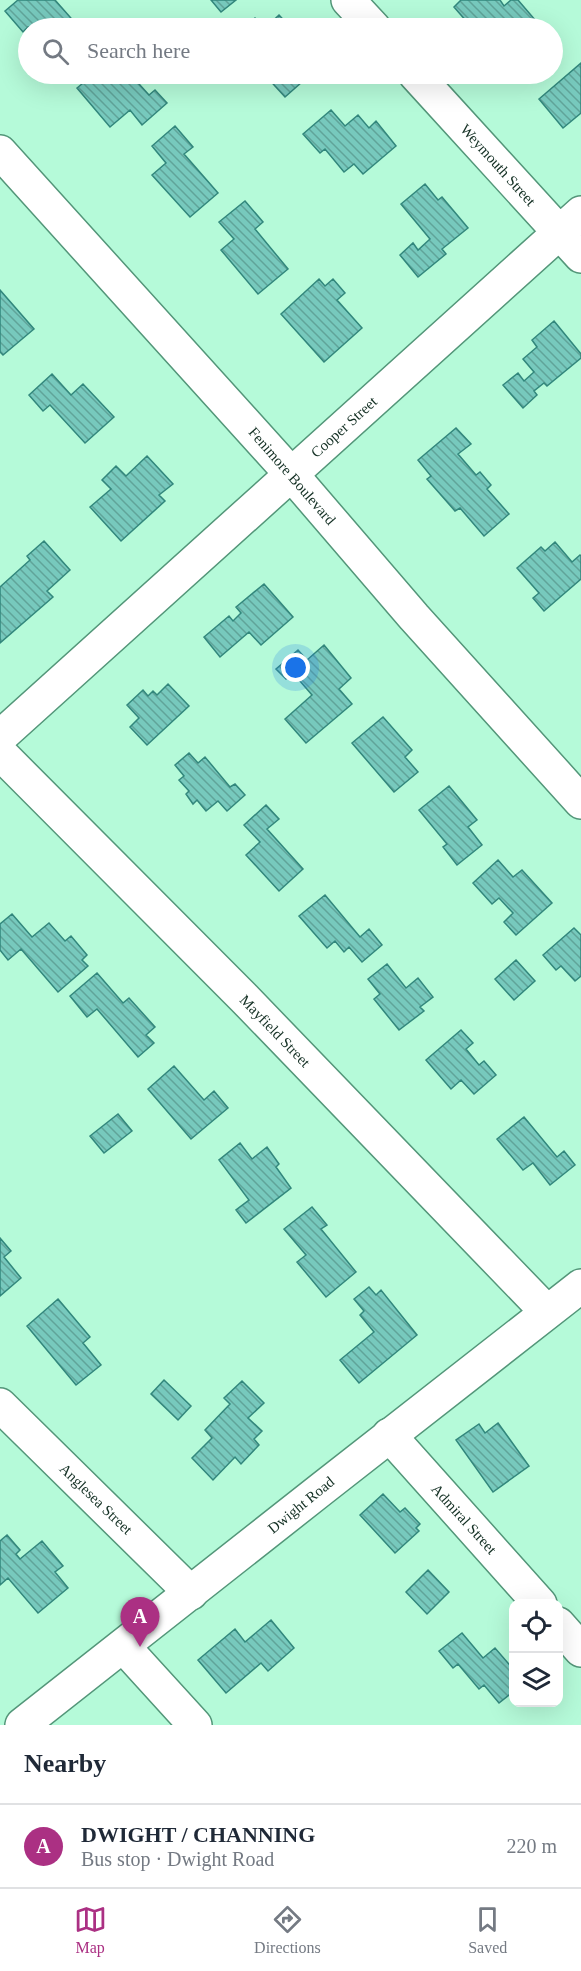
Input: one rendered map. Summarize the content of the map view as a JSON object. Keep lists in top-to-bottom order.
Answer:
{
  "streets": {
    "street": [
      "Weymouth Street",
      "Cooper Street",
      "Fenimore Boulevard",
      "Mayfield Street",
      "Anglesea Street",
      "Dwight Road",
      "Admiral Street"
    ]
  },
  "crossings": [
    ["Weymouth Street", "Cooper Street"],
    ["Cooper Street", "Fenimore Boulevard"],
    ["Mayfield Street", "Dwight Road"],
    ["Anglesea Street", "Dwight Road"],
    ["Dwight Road", "Admiral Street"]
  ],
  "page": {
    "search": "Search here",
    "pins": "A",
    "heading": "Nearby",
    "list": [
      {
        "mark": "A",
        "name": "DWIGHT / CHANNING",
        "note": "Bus stop · Dwight Road",
        "value": "220 m"
      }
    ],
    "nav": ["Map", "Directions", "Saved"]
  }
}
